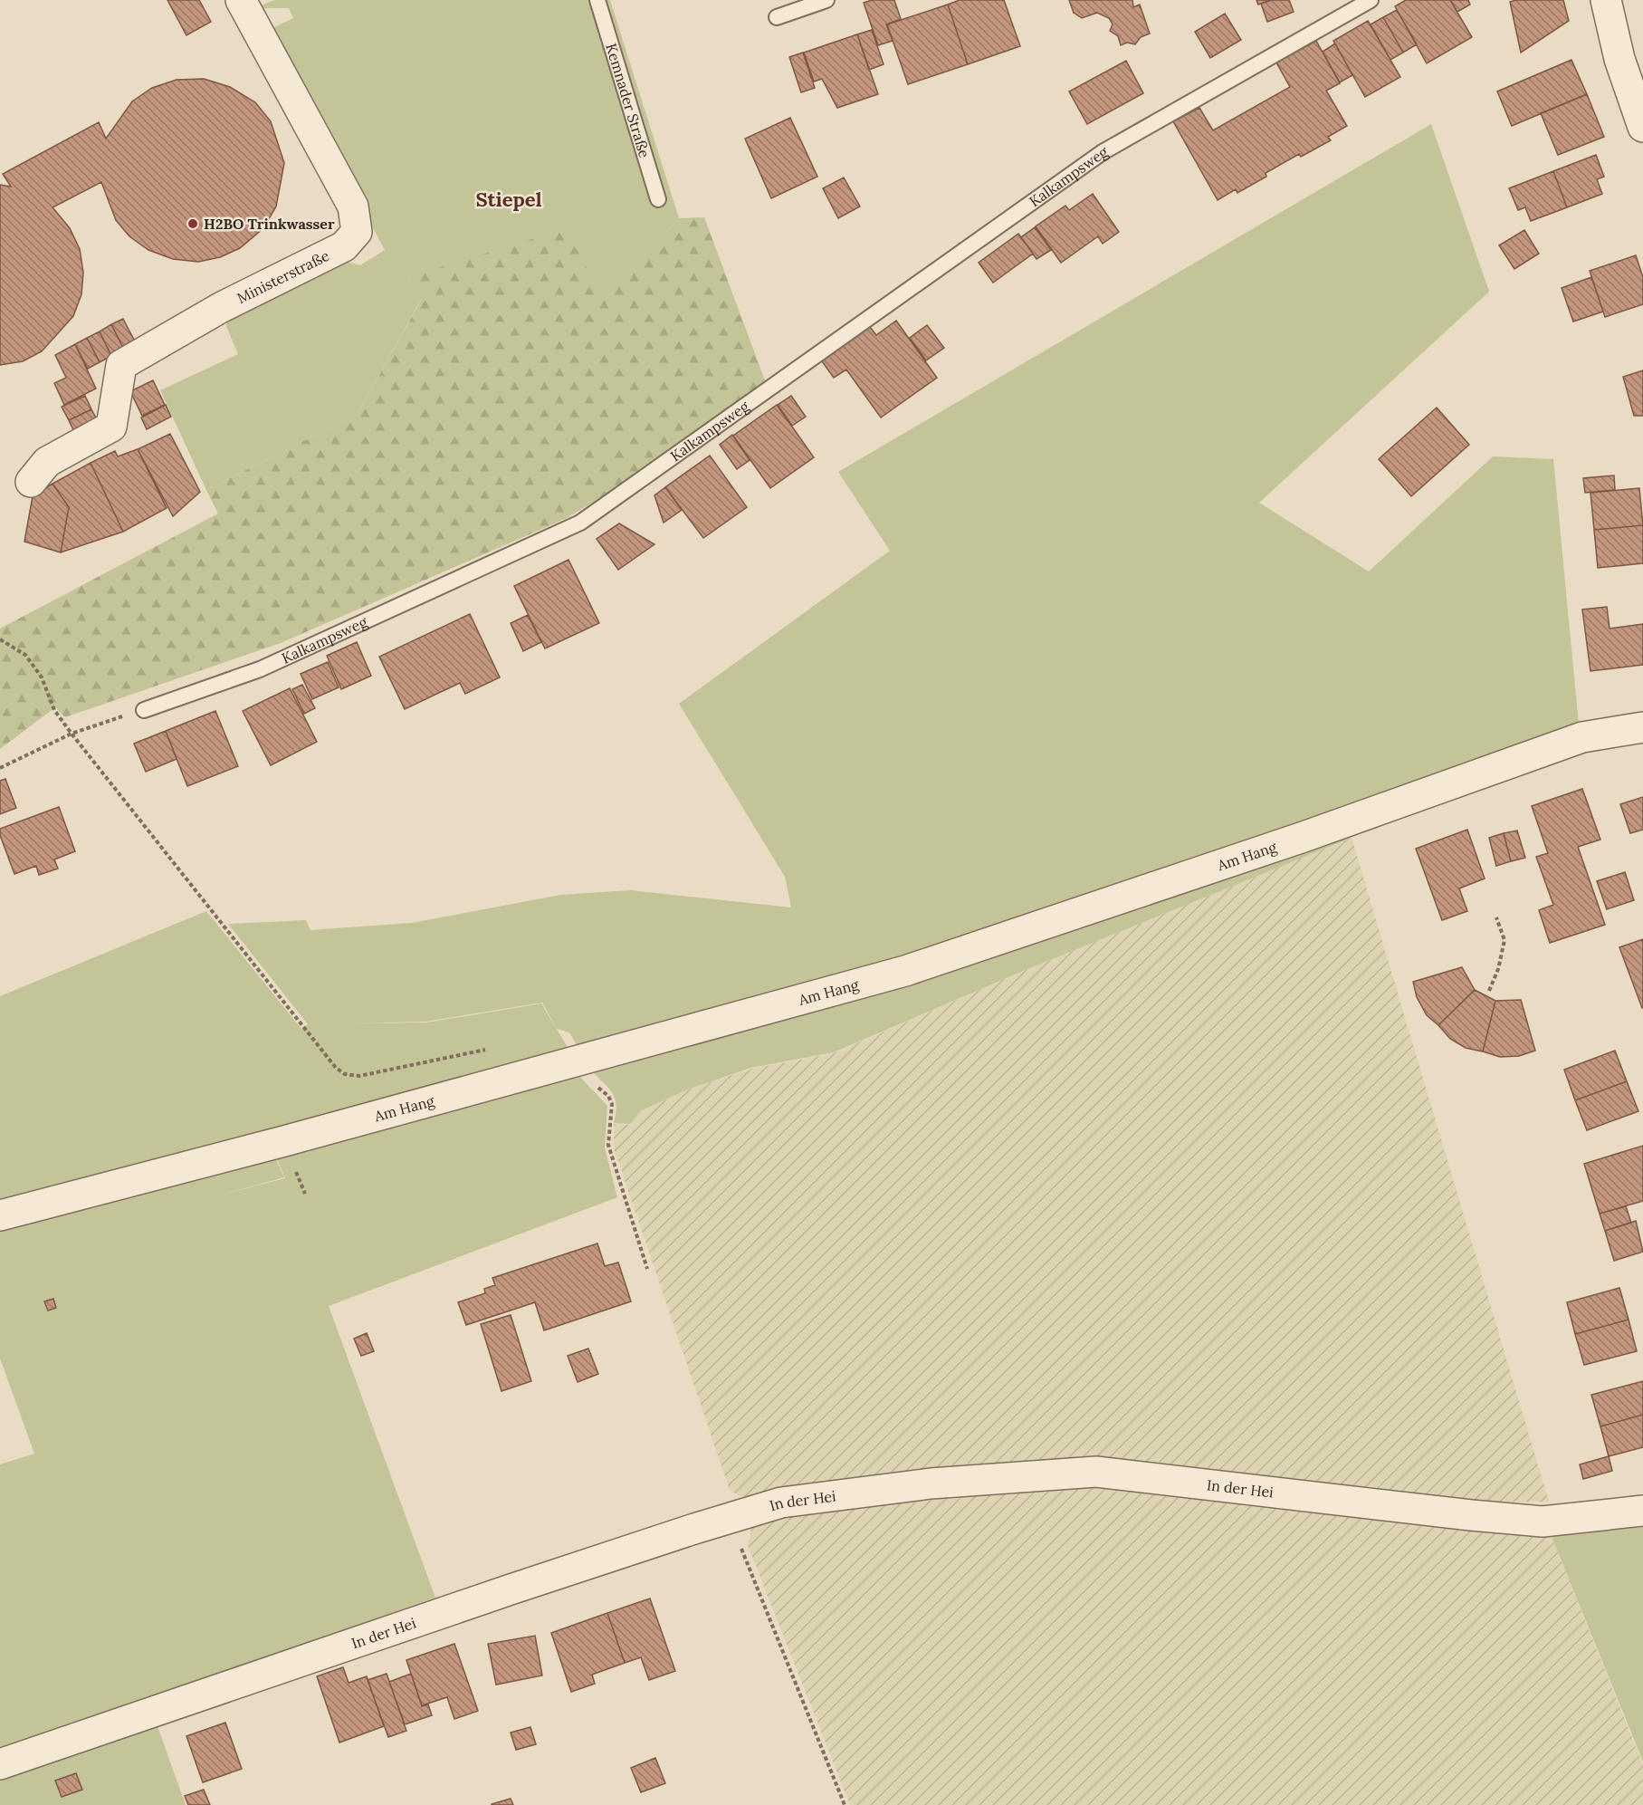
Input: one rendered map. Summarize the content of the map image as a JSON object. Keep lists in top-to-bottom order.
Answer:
{
  "streets": {
    "street": ["Ministerstraße", "Am Hang", "In der Hei"],
    "lane": ["Kemnader Straße", "Kalkampsweg"]
  },
  "districts": ["Stiepel"],
  "places": ["H2BO Trinkwasser"]
}
